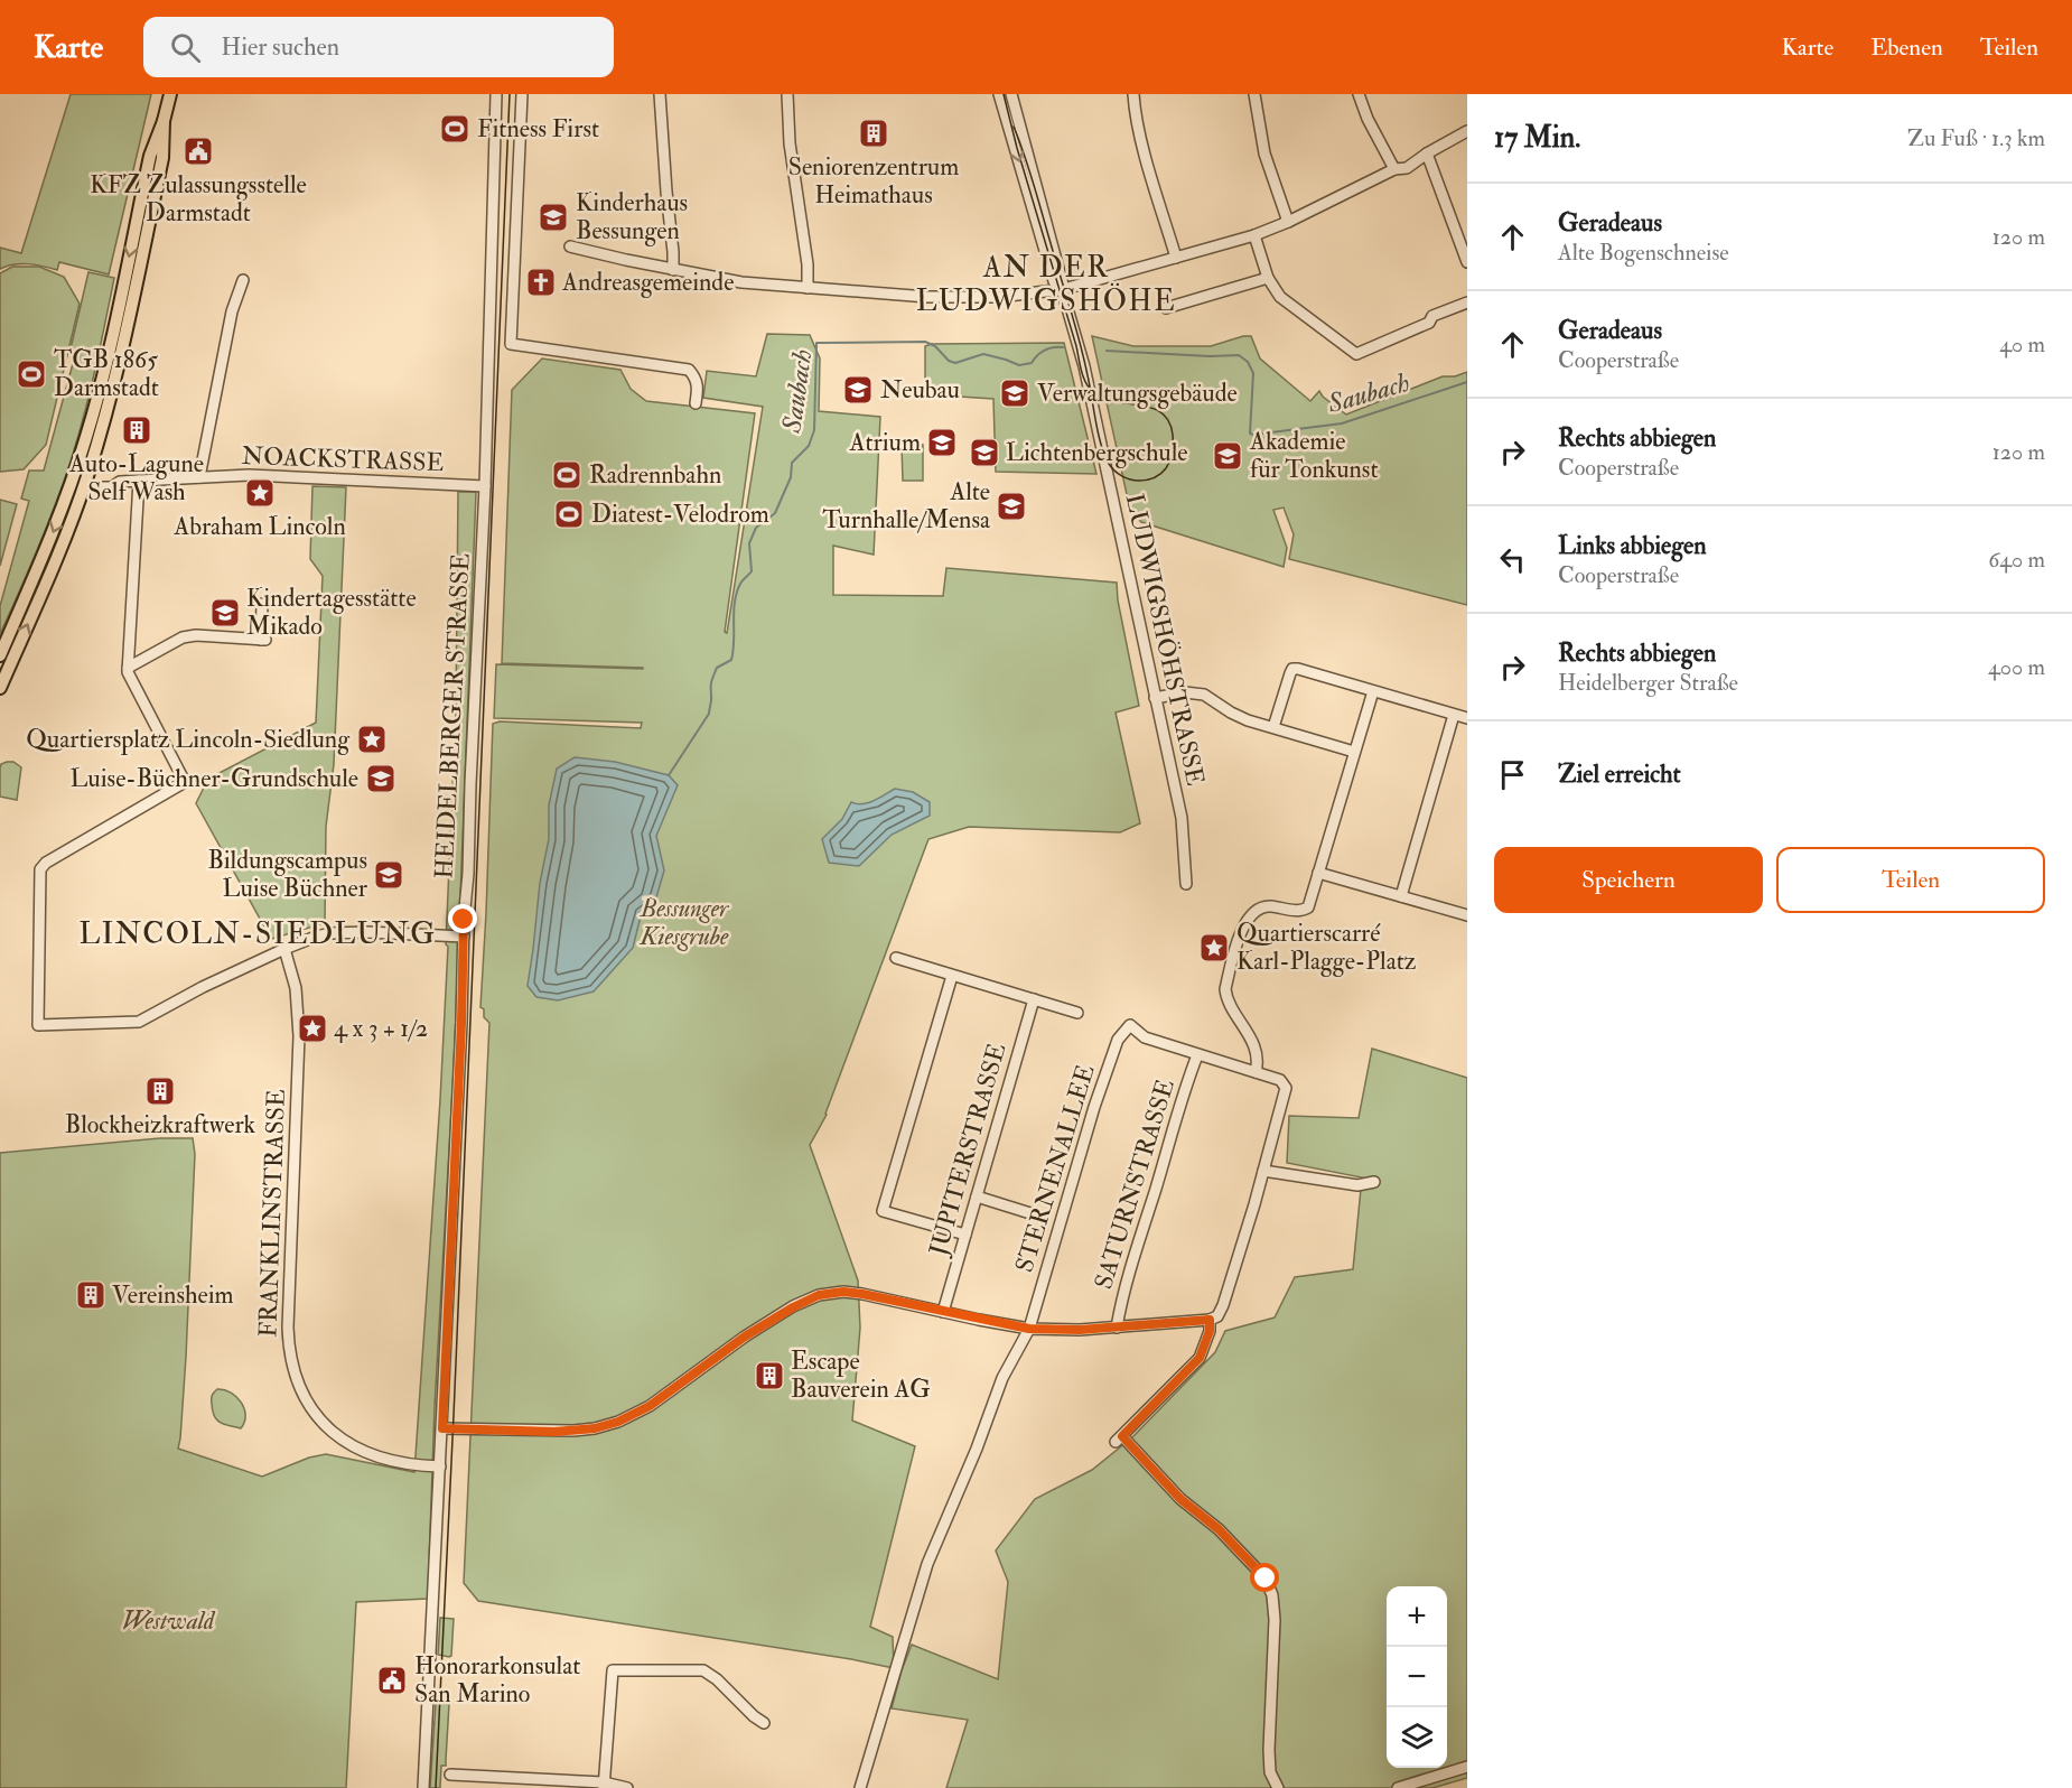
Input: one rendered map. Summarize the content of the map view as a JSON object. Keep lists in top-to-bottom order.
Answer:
{
  "streets": {
    "street": [
      "NOACKSTRASSE",
      "LUDWIGSHÖHSTRASSE",
      "HEIDELBERGER STRASSE",
      "JUPITERSTRASSE",
      "STERNENALLEE",
      "SATURNSTRASSE",
      "FRANKLINSTRASSE"
    ]
  },
  "crossings": [
    ["NOACKSTRASSE", "HEIDELBERGER STRASSE"],
    ["HEIDELBERGER STRASSE", "FRANKLINSTRASSE"],
    ["STERNENALLEE", "SATURNSTRASSE"]
  ],
  "districts": ["AN DER LUDWIGSHÖHE", "LINCOLN-SIEDLUNG"],
  "water": ["Saubach"],
  "parks": ["Bessunger Kiesgrube", "Westwald"],
  "places": {
    "sports": [
      "Fitness First",
      "TGB 1865 Darmstadt",
      "Radrennbahn",
      "Diatest-Velodrom"
    ],
    "building": [
      "Seniorenzentrum Heimathaus",
      "Auto-Lagune Self Wash",
      "Blockheizkraftwerk",
      "Vereinsheim",
      "Escape Bauverein AG"
    ],
    "public building": ["KFZ Zulassungsstelle Darmstadt", "Honorarkonsulat San Marino"],
    "school or university": [
      "Kinderhaus Bessungen",
      "Neubau",
      "Verwaltungsgebäude",
      "Atrium",
      "Lichtenbergschule",
      "Akademie für Tonkunst",
      "Alte Turnhalle/Mensa",
      "Kindertagesstätte Mikado",
      "Luise-Büchner-Grundschule",
      "Bildungscampus Luise Büchner"
    ],
    "church": ["Andreasgemeinde"],
    "place": [
      "Abraham Lincoln",
      "Quartiersplatz Lincoln-Siedlung",
      "Quartierscarré Karl-Plagge-Platz",
      "4 x 3 + 1/2"
    ]
  },
  "page": {
    "header": "Karte",
    "search": "Hier suchen",
    "nav": ["Karte", "Ebenen", "Teilen"],
    "heading": ["17 Min.", "Zu Fuß · 1.3 km"],
    "list": [
      ["Geradeaus", "Alte Bogenschneise", "120 m"],
      ["Geradeaus", "Cooperstraße", "40 m"],
      ["Rechts abbiegen", "Cooperstraße", "120 m"],
      ["Links abbiegen", "Cooperstraße", "640 m"],
      ["Rechts abbiegen", "Heidelberger Straße", "400 m"],
      "Ziel erreicht"
    ],
    "buttons": ["Speichern", "Teilen"],
    "map_buttons": ["+", "−"]
  }
}
